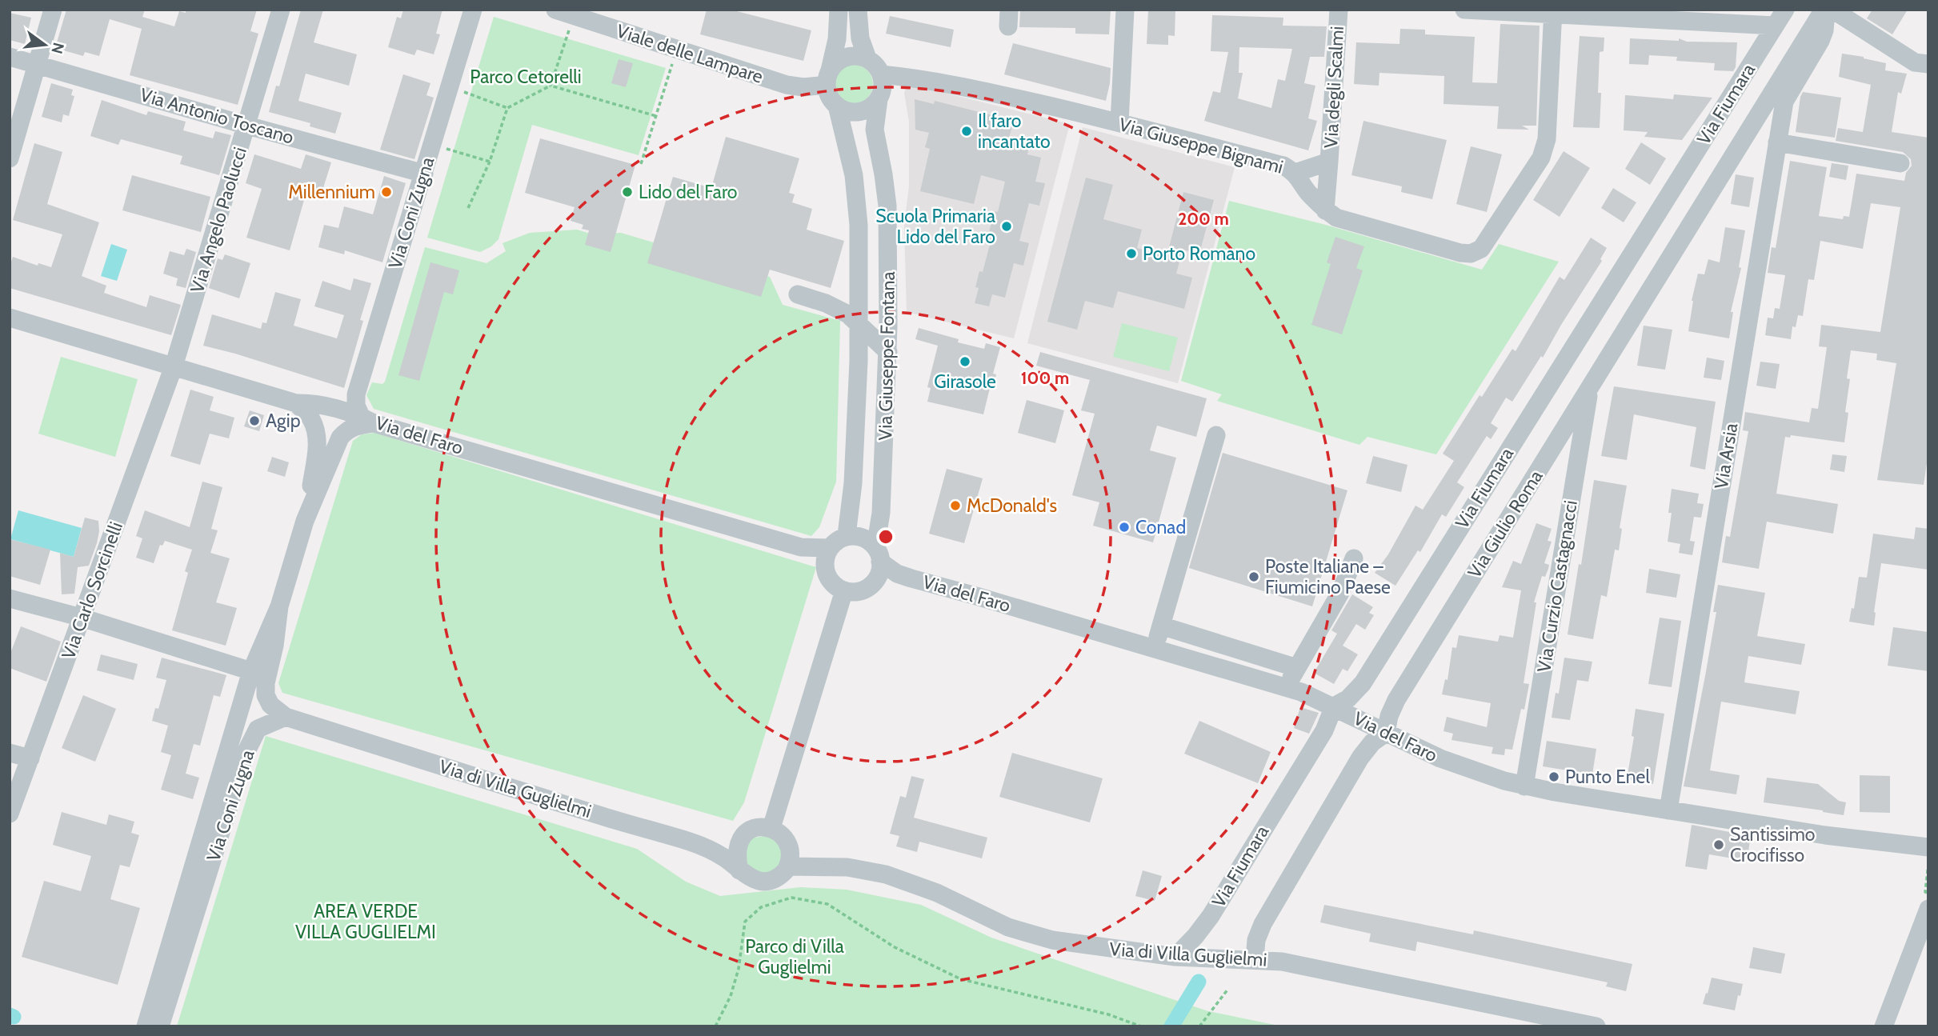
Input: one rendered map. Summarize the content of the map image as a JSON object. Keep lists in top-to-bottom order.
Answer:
{
  "streets": {
    "street": [
      "Viale delle Lampare",
      "Via degli Scalmi",
      "Via Fiumara",
      "Via Antonio Toscano",
      "Via Giuseppe Bignami",
      "Via Coni Zugna",
      "Via Angelo Paolucci",
      "Via Giuseppe Fontana",
      "Via del Faro",
      "Via Arsia",
      "Via Giulio Roma",
      "Via Curzio Castagnacci",
      "Via Carlo Sorcinelli",
      "Via di Villa Guglielmi"
    ]
  },
  "crossings": [
    ["Viale delle Lampare", "Via Giuseppe Bignami"],
    ["Viale delle Lampare", "Via Giuseppe Fontana"],
    ["Via degli Scalmi", "Via Giuseppe Bignami"],
    ["Via Fiumara", "Via del Faro"],
    ["Via Fiumara", "Via di Villa Guglielmi"],
    ["Via Antonio Toscano", "Via Coni Zugna"],
    ["Via Antonio Toscano", "Via Angelo Paolucci"],
    ["Via Giuseppe Bignami", "Via Giuseppe Fontana"],
    ["Via Coni Zugna", "Via del Faro"],
    ["Via Coni Zugna", "Via di Villa Guglielmi"],
    ["Via Angelo Paolucci", "Via del Faro"],
    ["Via Angelo Paolucci", "Via Carlo Sorcinelli"],
    ["Via Giuseppe Fontana", "Via del Faro"],
    ["Via del Faro", "Via Arsia"],
    ["Via del Faro", "Via Giulio Roma"],
    ["Via del Faro", "Via Curzio Castagnacci"],
    ["Via del Faro", "Via Carlo Sorcinelli"],
    ["Via Arsia", "Via Giulio Roma"],
    ["Via Giulio Roma", "Via Curzio Castagnacci"]
  ],
  "parks": ["Parco Cetorelli", "AREA VERDE VILLA GUGLIELMI", "Parco di Villa Guglielmi"],
  "places": [
    "Il faro incantato",
    "Millennium",
    "Lido del Faro",
    "Scuola Primaria Lido del Faro",
    "Porto Romano",
    "Girasole",
    "Agip",
    "McDonald's",
    "Conad",
    "Poste Italiane – Fiumicino Paese",
    "Punto Enel",
    "Santissimo Crocifisso"
  ],
  "north": "right",
  "rings": ["200 m", "100 m"]
}
